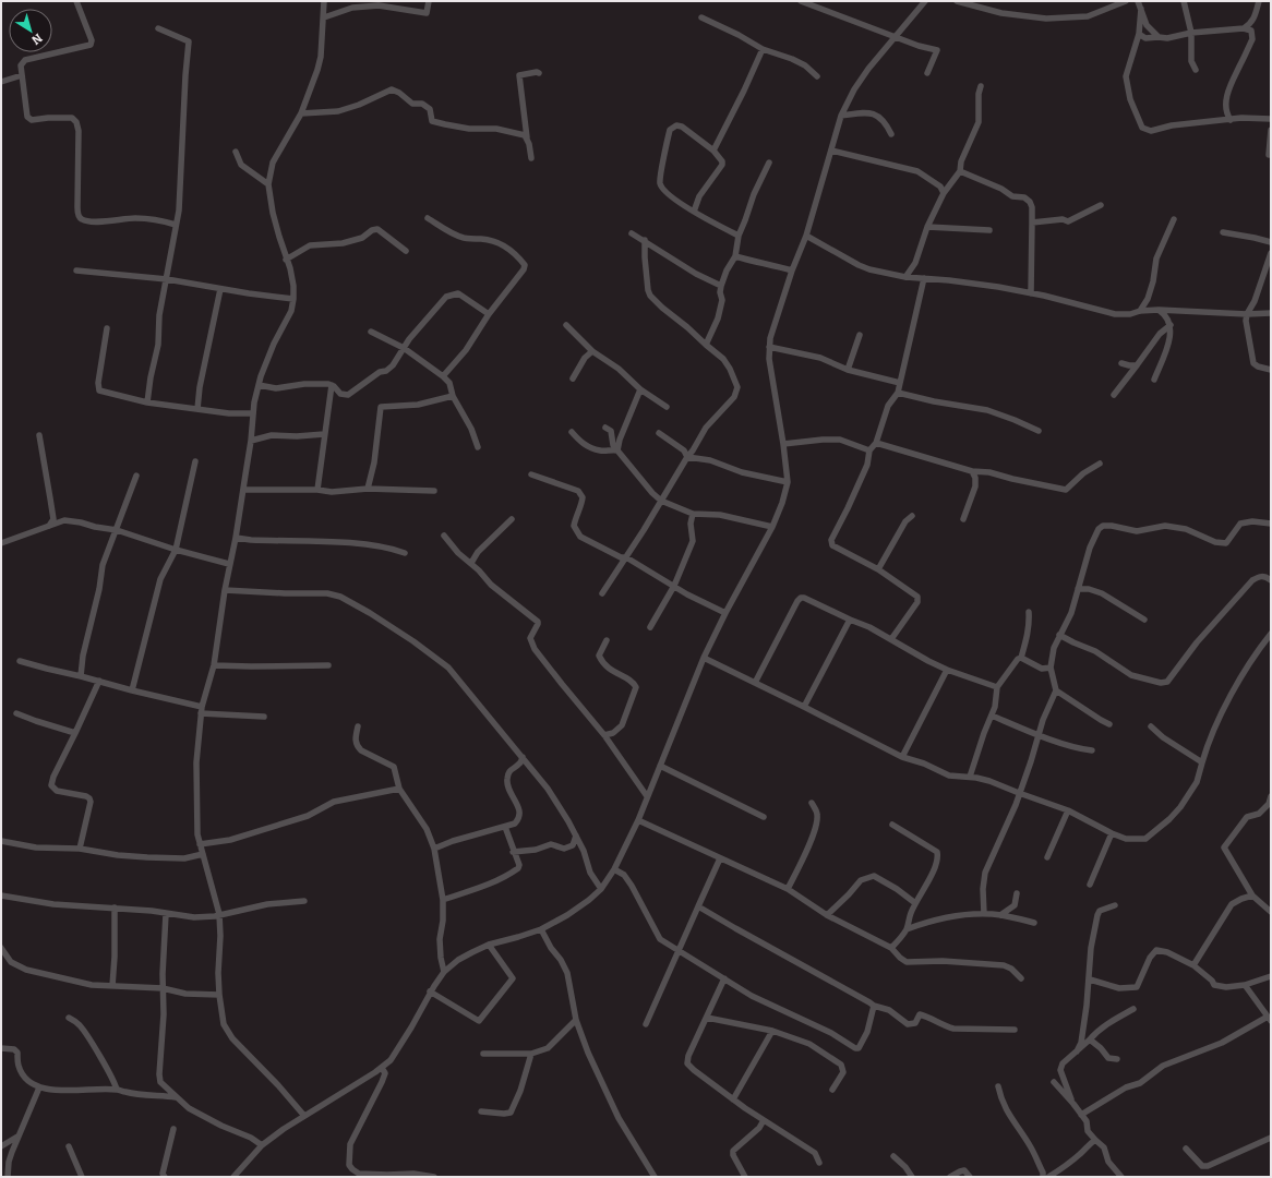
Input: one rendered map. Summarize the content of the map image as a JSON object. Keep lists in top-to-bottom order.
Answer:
{
  "north": "bottom right"
}
